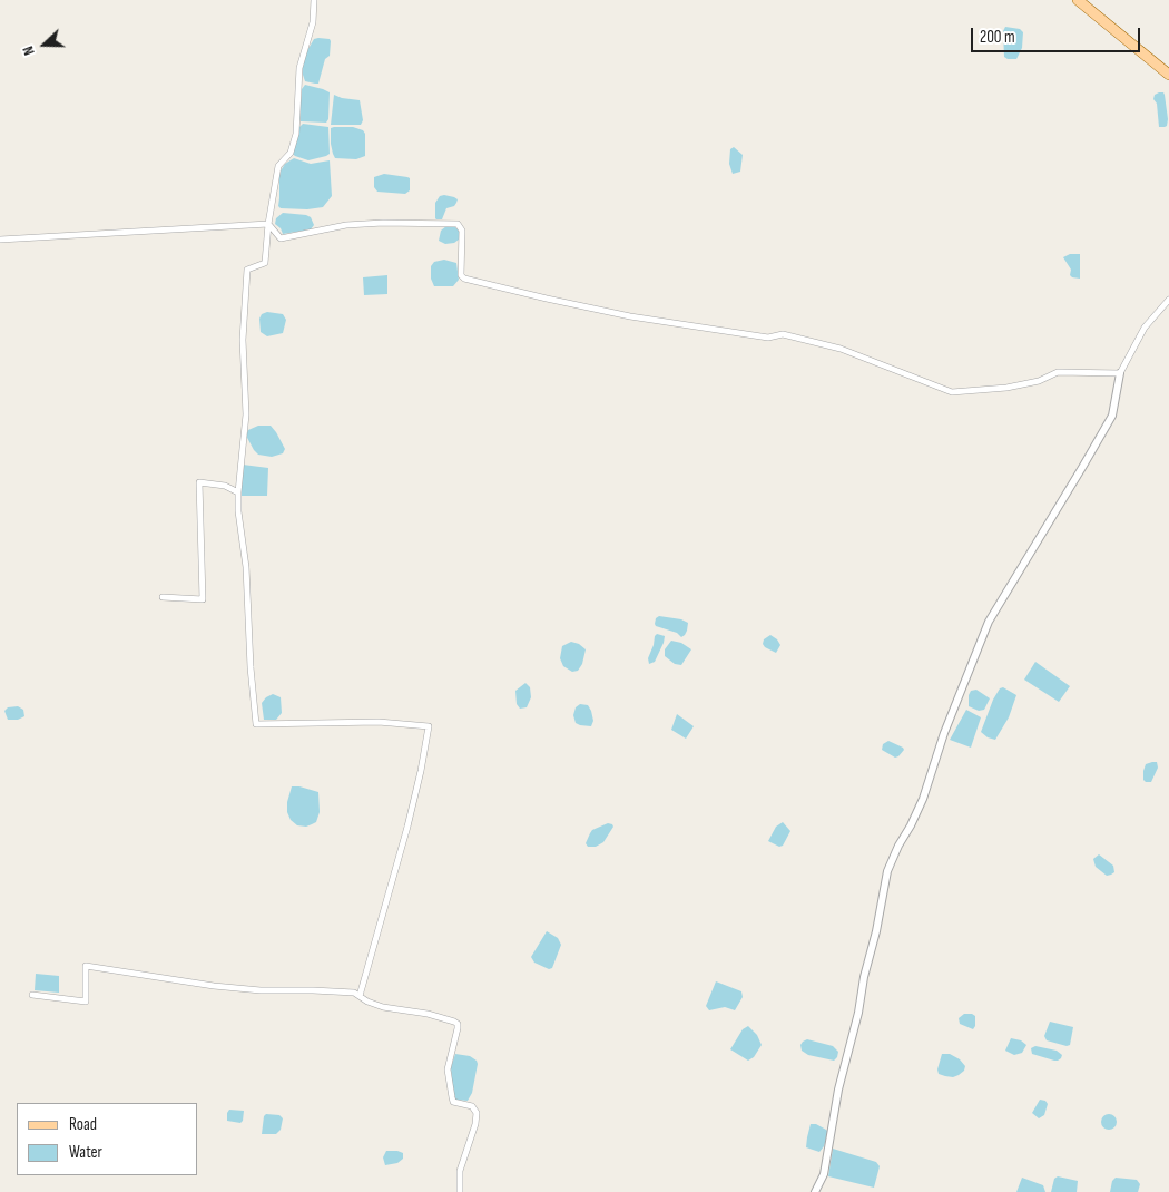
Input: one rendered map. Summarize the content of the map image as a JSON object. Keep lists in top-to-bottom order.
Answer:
{
  "legend": ["Road", "Water"],
  "scale_bar": "200 m",
  "north": "left"
}
